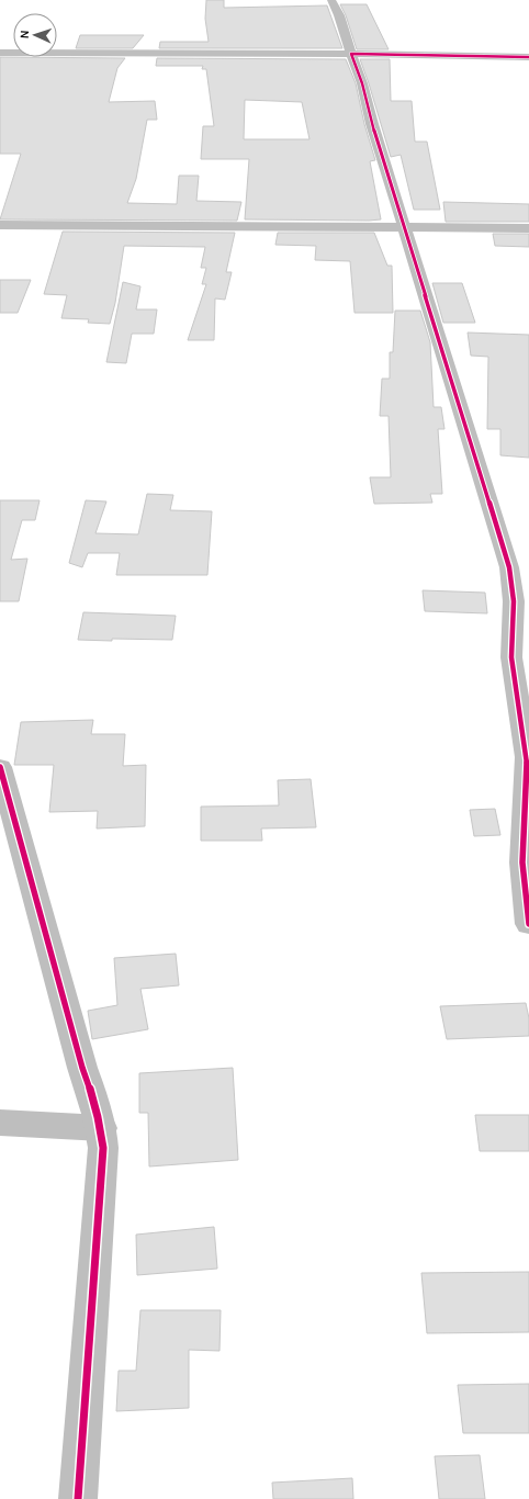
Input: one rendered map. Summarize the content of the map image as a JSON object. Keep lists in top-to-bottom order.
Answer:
{
  "north": "left"
}
